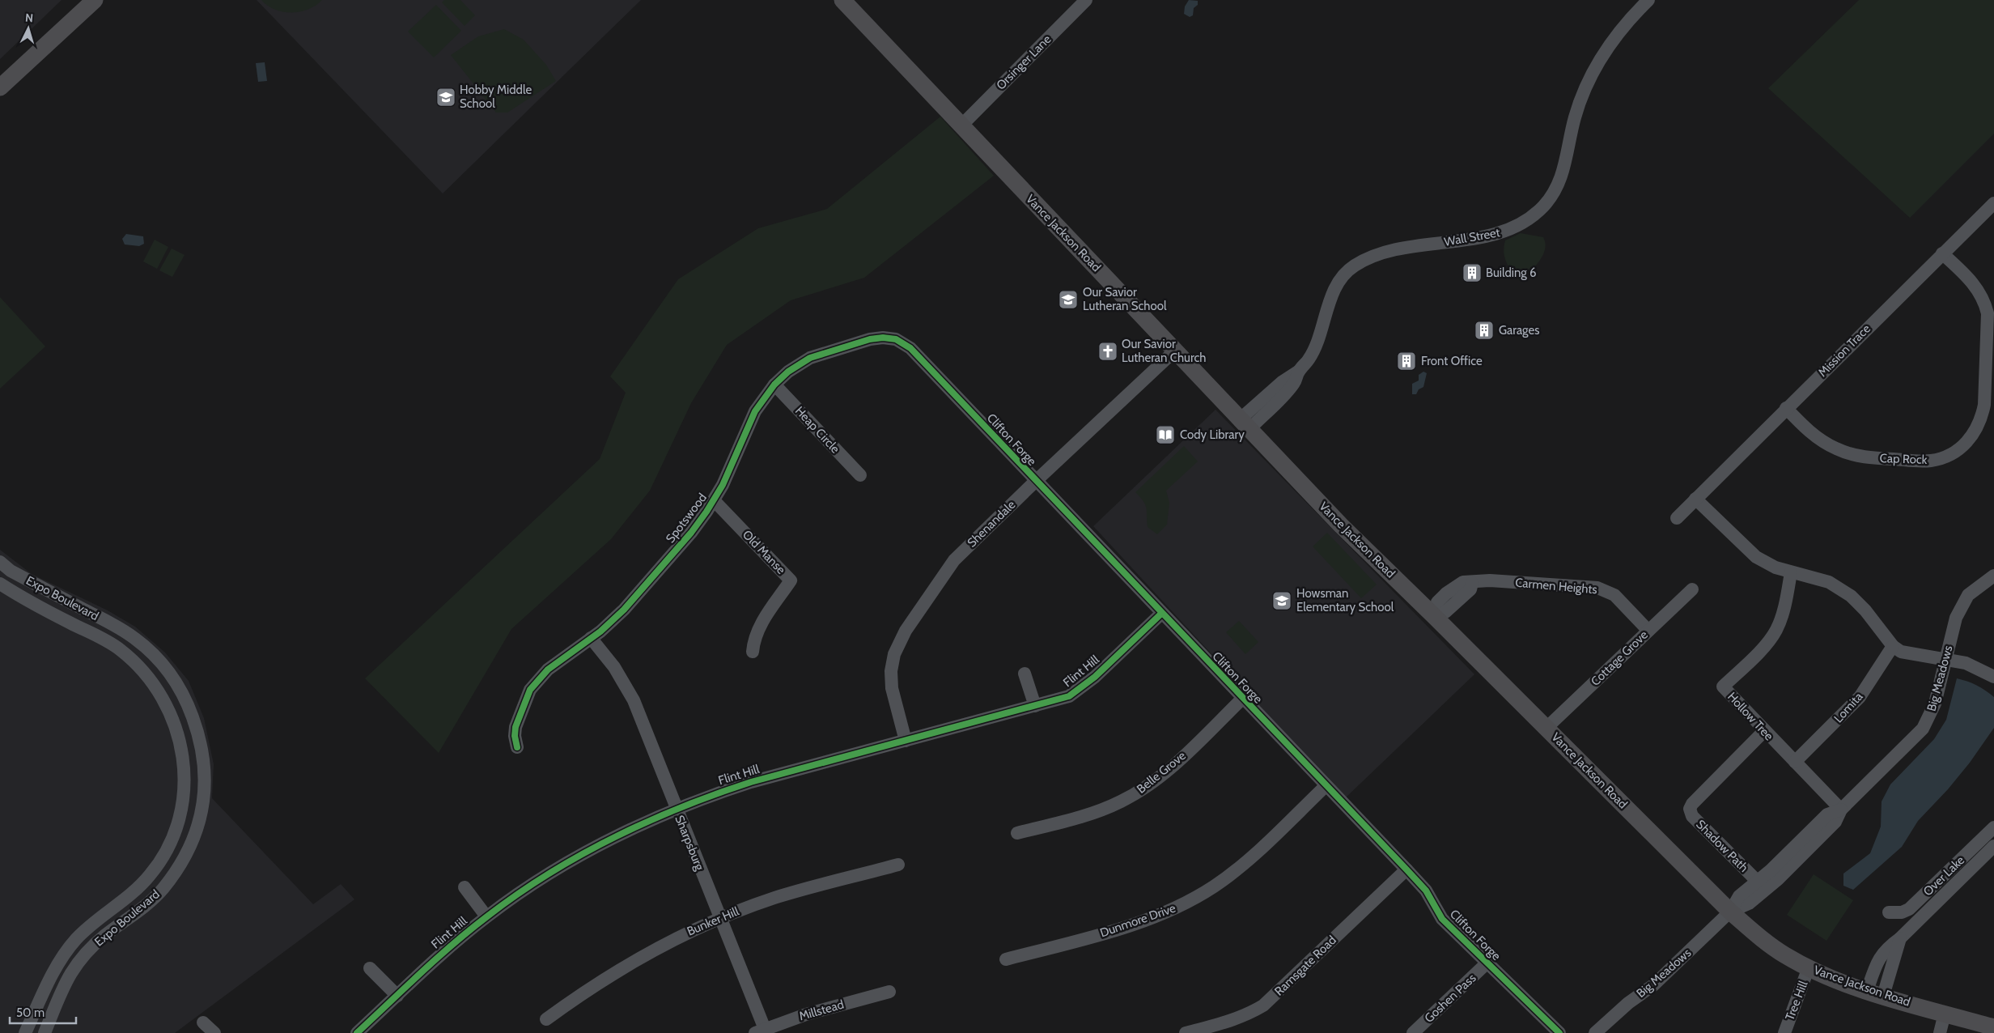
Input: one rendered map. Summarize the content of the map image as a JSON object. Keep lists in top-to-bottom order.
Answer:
{
  "streets": {
    "main road": ["Vance Jackson Road"],
    "street": [
      "Orsinger Lane",
      "Wall Street",
      "Mission Trace",
      "Heap Circle",
      "Clifton Forge",
      "Cap Rock",
      "Spotswood",
      "Shenandale",
      "Old Manse",
      "Carmen Heights",
      "Expo Boulevard",
      "Cottage Grove",
      "Flint Hill",
      "Big Meadows",
      "Lomita",
      "Hollow Tree",
      "Belle Grove",
      "Sharpsburg",
      "Shadow Path",
      "Over Lake",
      "Dunmore Drive",
      "Bunker Hill",
      "Ramsgate Road",
      "Goshen Pass",
      "Tree Hill",
      "Millstead"
    ]
  },
  "crossings": [
    ["Orsinger Lane", "Vance Jackson Road"],
    ["Vance Jackson Road", "Wall Street"],
    ["Vance Jackson Road", "Shenandale"],
    ["Vance Jackson Road", "Carmen Heights"],
    ["Vance Jackson Road", "Cottage Grove"],
    ["Vance Jackson Road", "Big Meadows"],
    ["Vance Jackson Road", "Tree Hill"],
    ["Mission Trace", "Cap Rock"],
    ["Heap Circle", "Spotswood"],
    ["Clifton Forge", "Spotswood"],
    ["Clifton Forge", "Shenandale"],
    ["Clifton Forge", "Flint Hill"],
    ["Clifton Forge", "Belle Grove"],
    ["Clifton Forge", "Dunmore Drive"],
    ["Clifton Forge", "Ramsgate Road"],
    ["Clifton Forge", "Goshen Pass"],
    ["Spotswood", "Old Manse"],
    ["Spotswood", "Sharpsburg"],
    ["Shenandale", "Flint Hill"],
    ["Carmen Heights", "Cottage Grove"],
    ["Flint Hill", "Sharpsburg"],
    ["Big Meadows", "Hollow Tree"],
    ["Big Meadows", "Shadow Path"],
    ["Lomita", "Hollow Tree"],
    ["Hollow Tree", "Shadow Path"],
    ["Sharpsburg", "Bunker Hill"],
    ["Sharpsburg", "Millstead"]
  ],
  "places": {
    "school or university": ["Hobby Middle School", "Our Savior Lutheran School", "Howsman Elementary School"],
    "building": ["Building 6", "Garages", "Front Office"],
    "church": ["Our Savior Lutheran Church"],
    "library": ["Cody Library"]
  },
  "scale_bar": "50 m",
  "north": "top"
}
